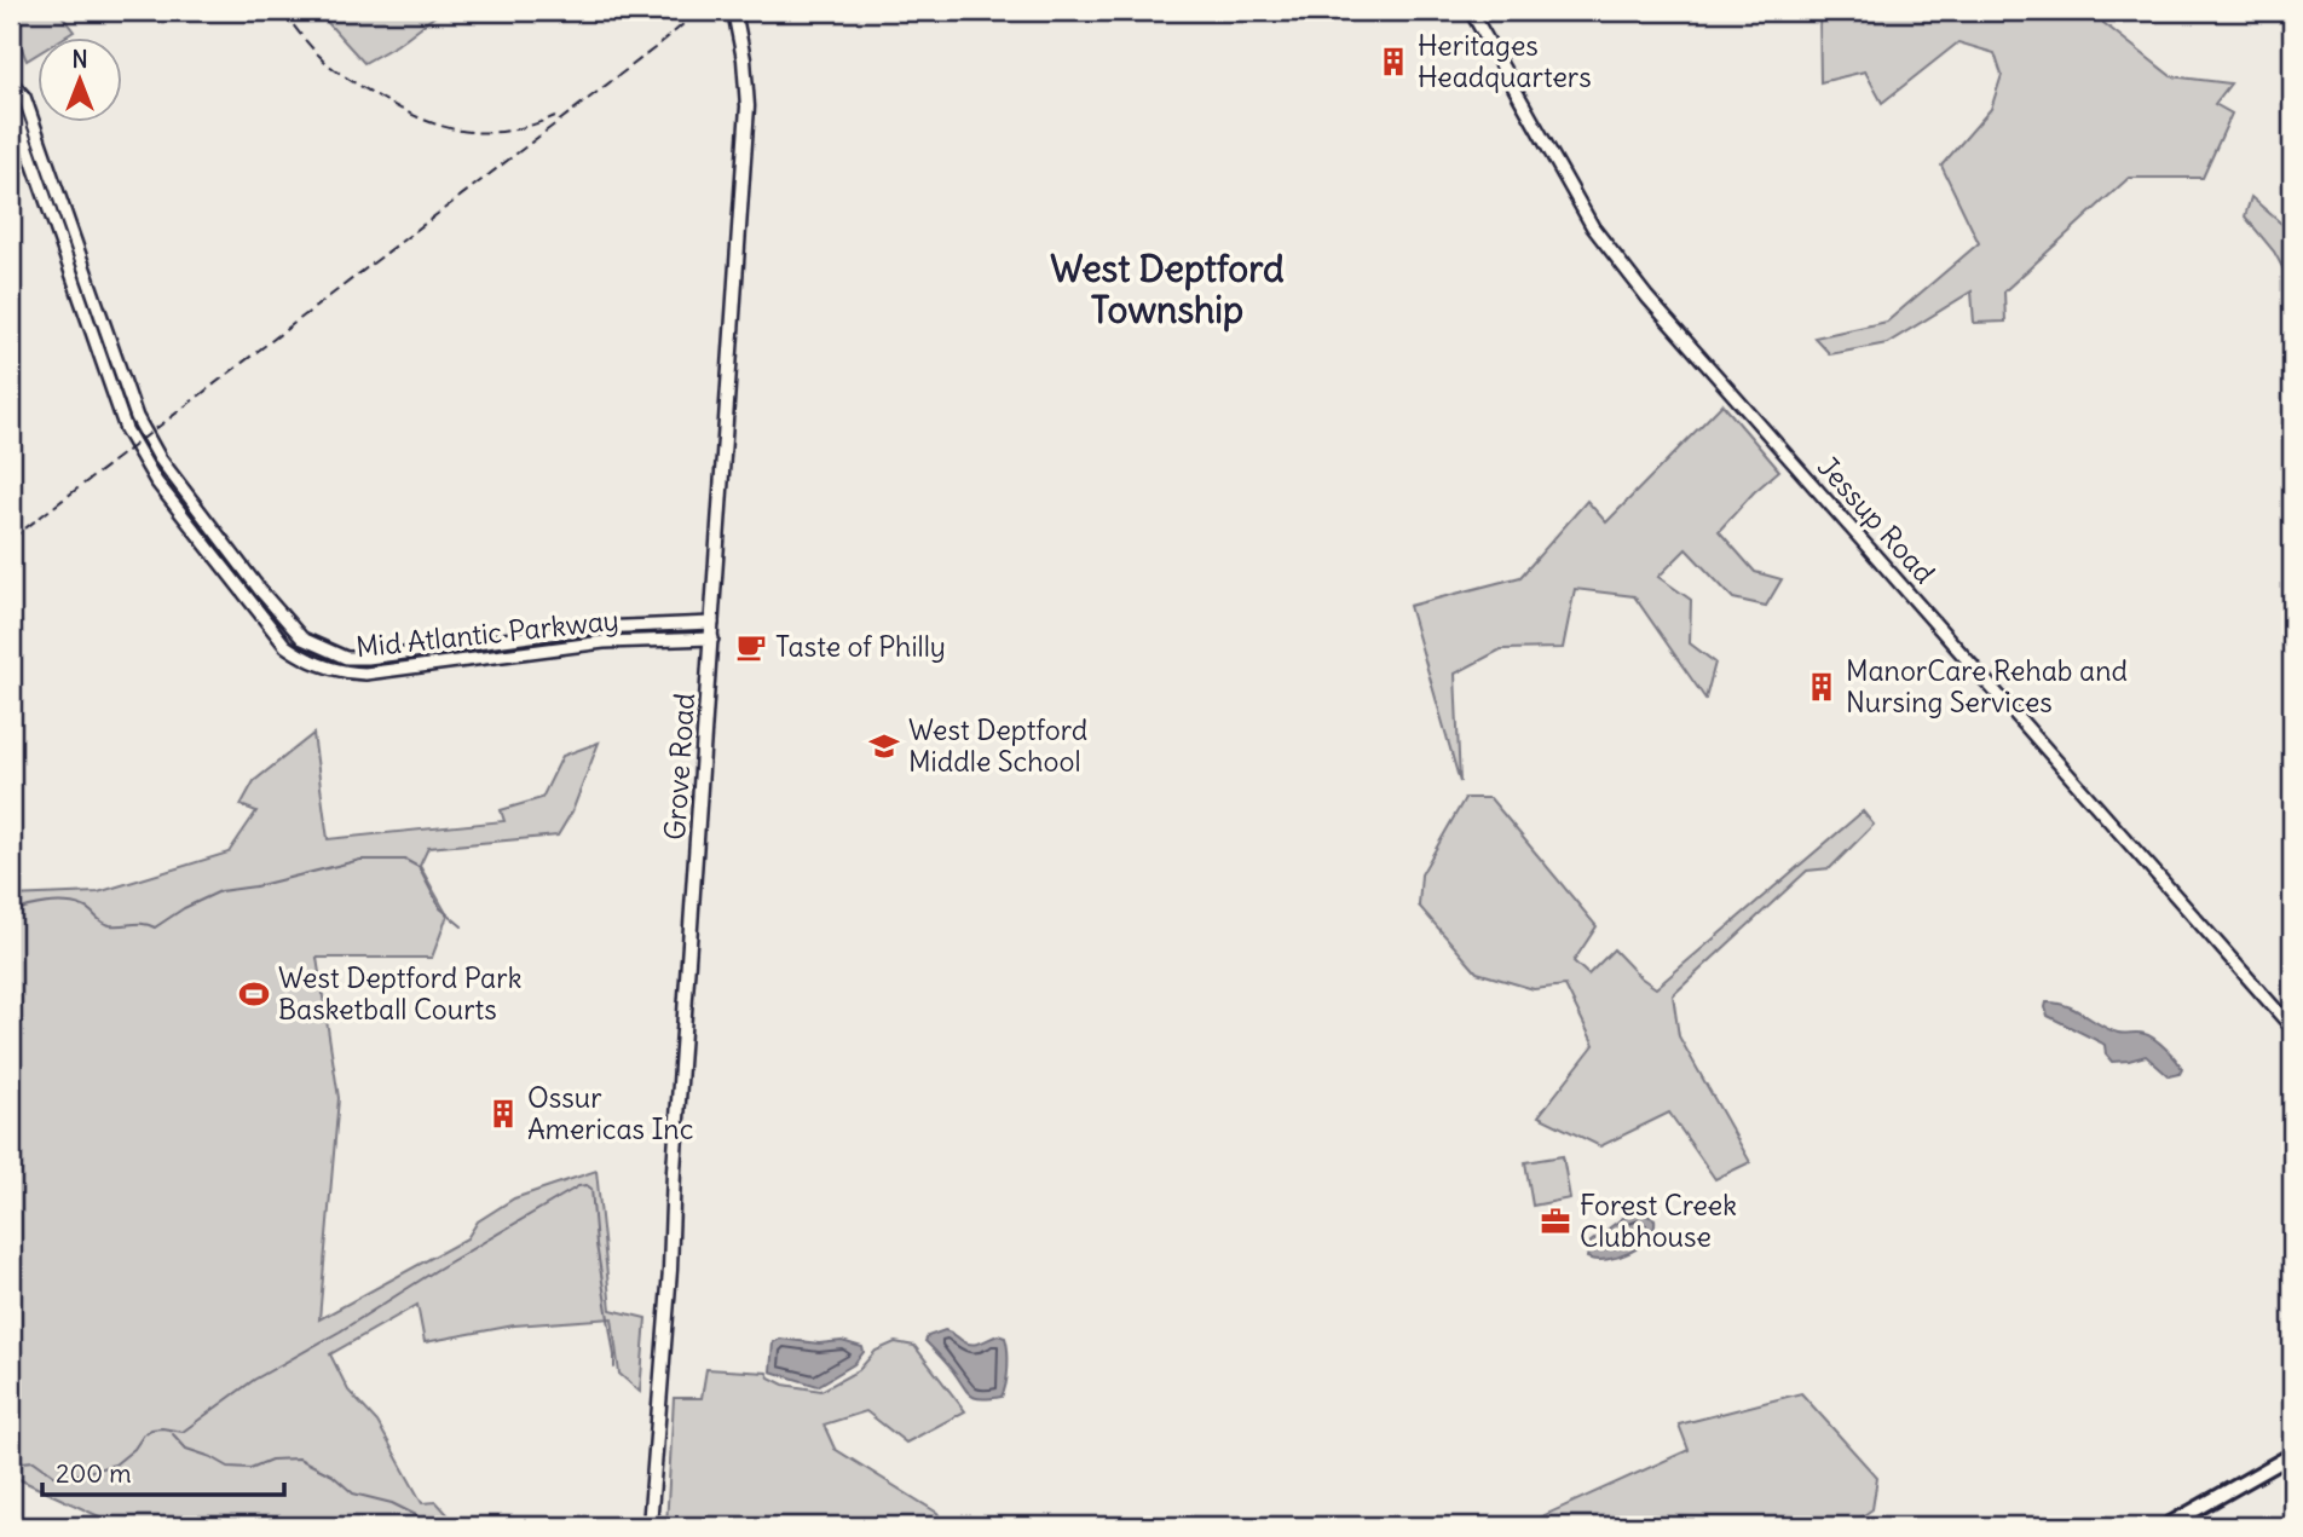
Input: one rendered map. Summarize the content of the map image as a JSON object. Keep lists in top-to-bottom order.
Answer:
{
  "streets": {
    "main road": ["Grove Road"],
    "street": ["Jessup Road", "Mid Atlantic Parkway"]
  },
  "crossings": [
    ["Mid Atlantic Parkway", "Grove Road"]
  ],
  "districts": ["West Deptford Township"],
  "places": {
    "building": ["Heritages Headquarters", "ManorCare Rehab and Nursing Services", "Ossur Americas Inc"],
    "cafe": ["Taste of Philly"],
    "school or university": ["West Deptford Middle School"],
    "sports": ["West Deptford Park Basketball Courts"],
    "office": ["Forest Creek Clubhouse"]
  },
  "scale_bar": "200 m",
  "north": "top"
}
